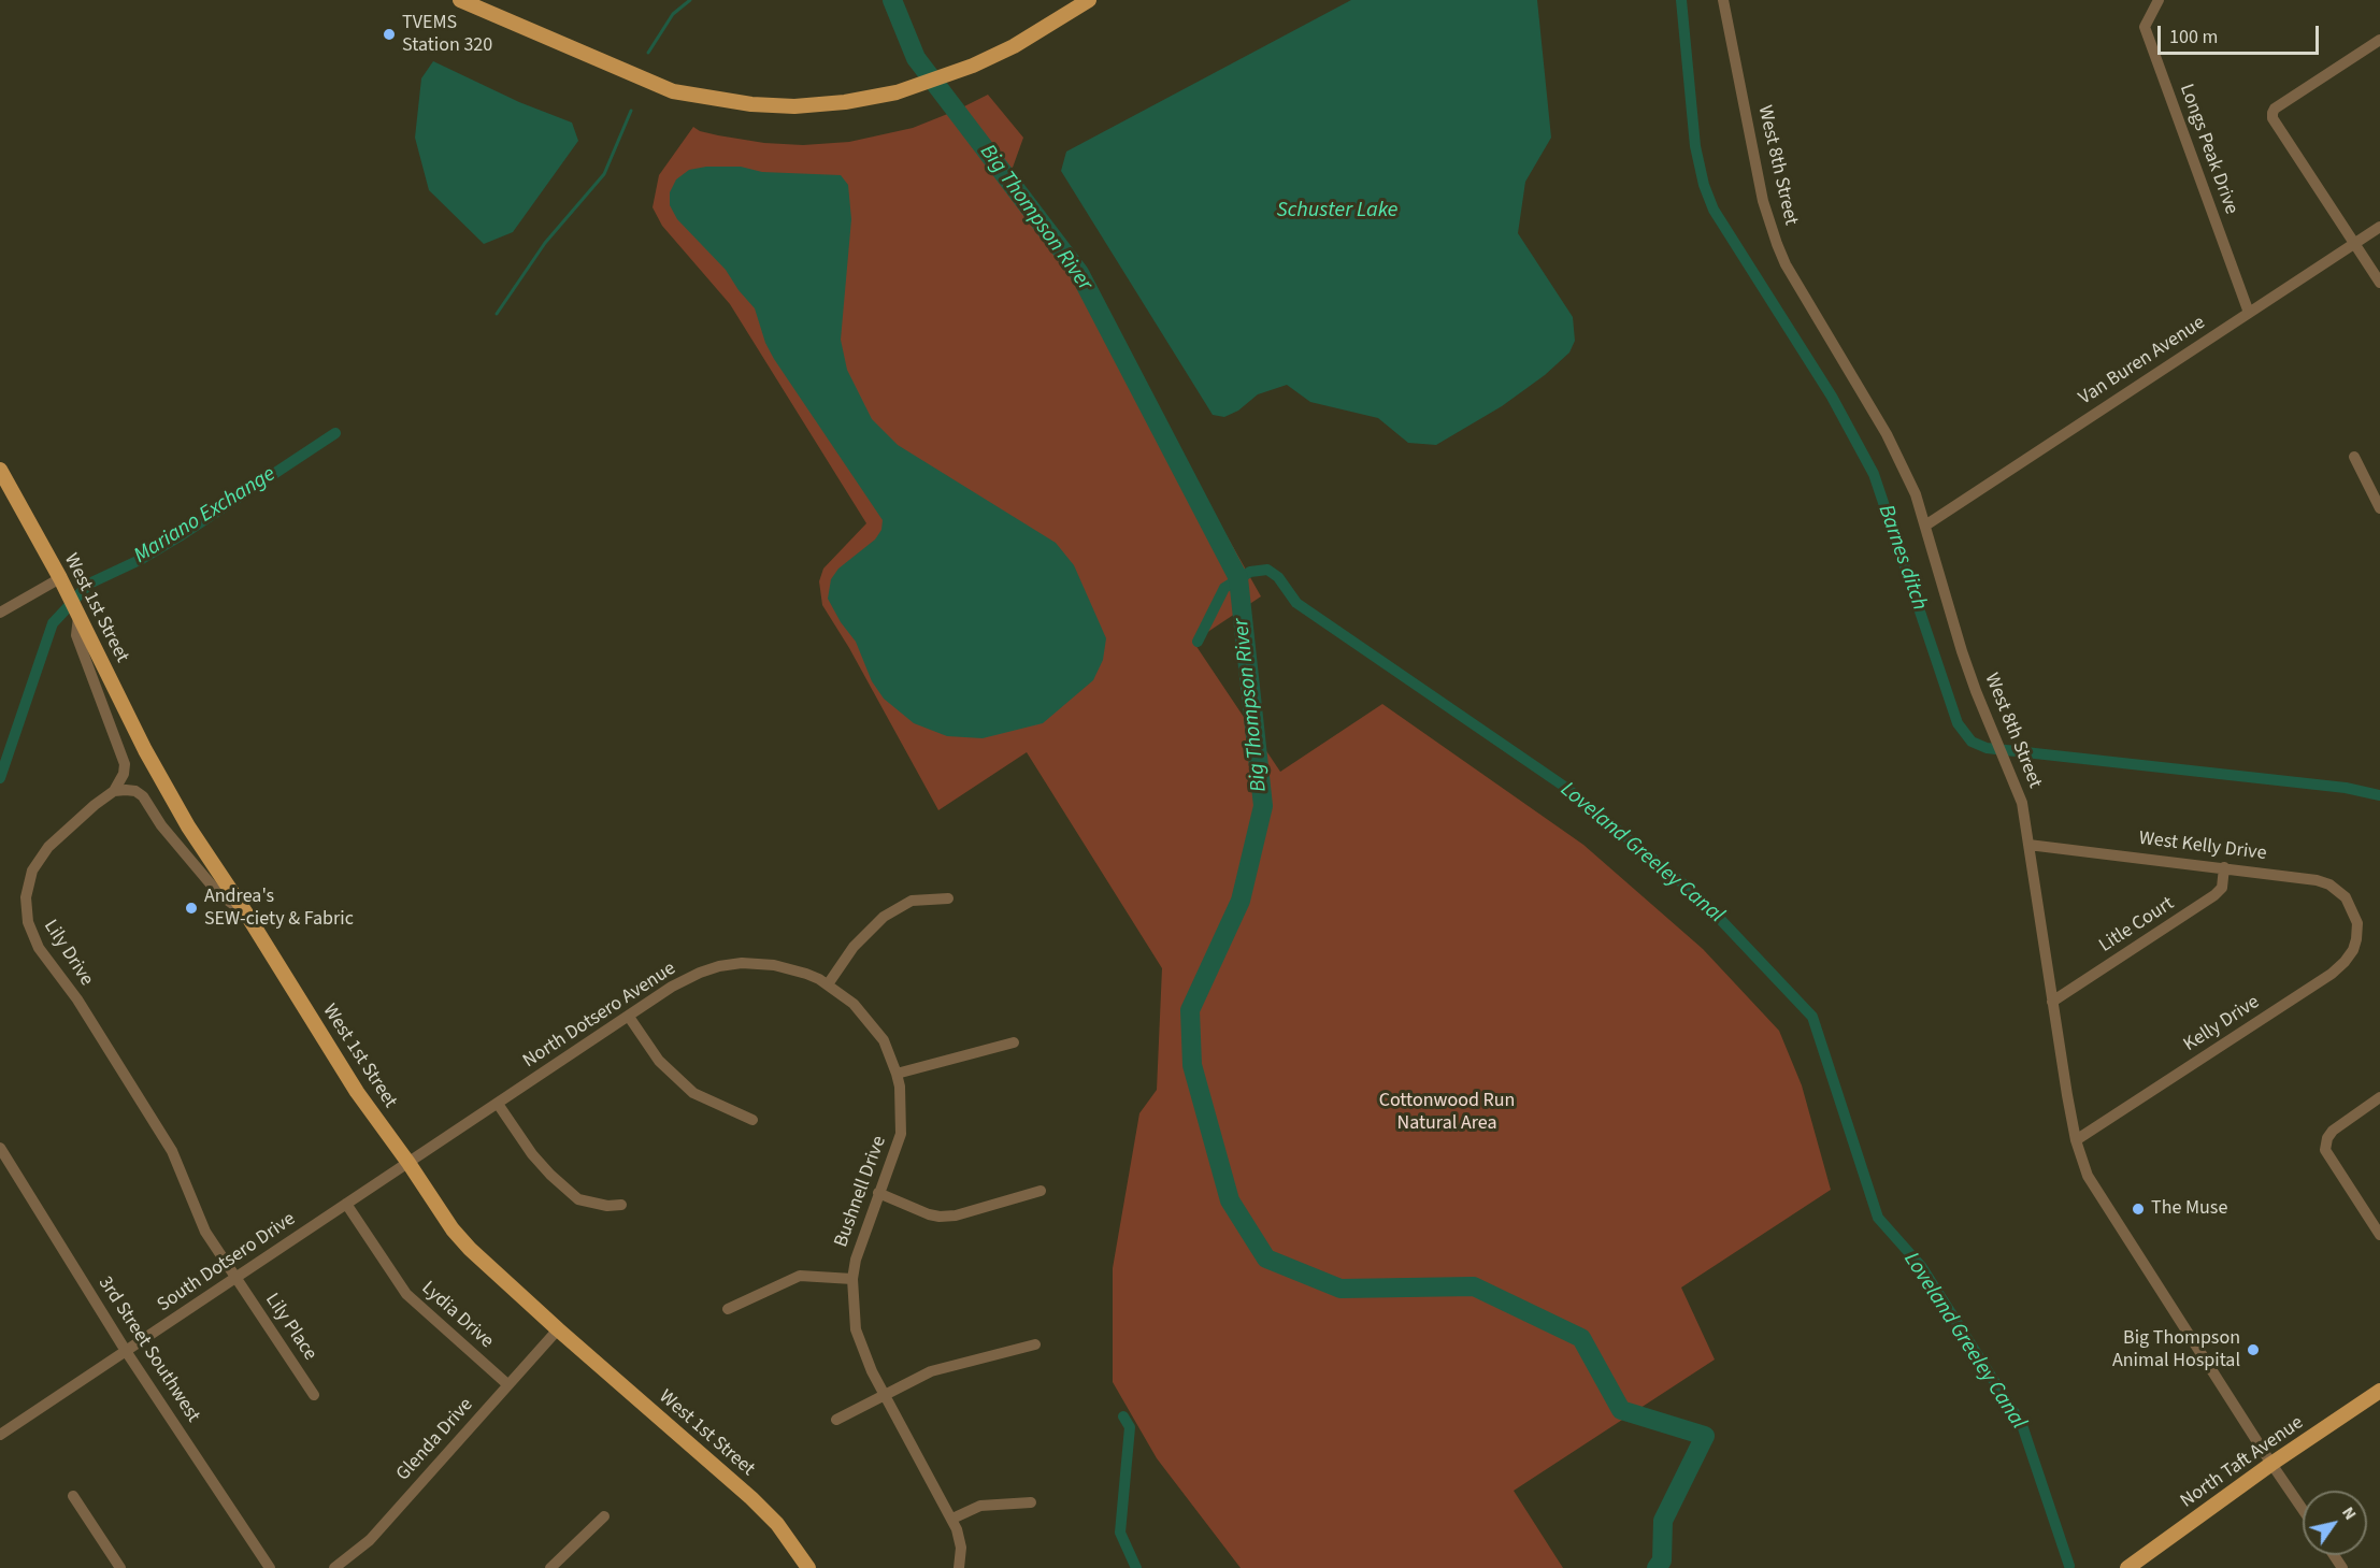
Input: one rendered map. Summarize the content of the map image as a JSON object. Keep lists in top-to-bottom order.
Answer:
{
  "streets": {
    "main road": ["West 1st Street", "North Taft Avenue"],
    "street": [
      "Longs Peak Drive",
      "West 8th Street",
      "Van Buren Avenue",
      "West Kelly Drive",
      "Litle Court",
      "Lily Drive",
      "North Dotsero Avenue",
      "Kelly Drive",
      "Bushnell Drive",
      "South Dotsero Drive",
      "Lydia Drive",
      "Lily Place",
      "3rd Street Southwest",
      "Glenda Drive"
    ]
  },
  "crossings": [
    ["Longs Peak Drive", "Van Buren Avenue"],
    ["West 8th Street", "Van Buren Avenue"],
    ["West 8th Street", "West Kelly Drive"],
    ["West 8th Street", "Litle Court"],
    ["West 8th Street", "Kelly Drive"],
    ["West 8th Street", "North Taft Avenue"],
    ["West 1st Street", "North Dotsero Avenue"],
    ["West 1st Street", "South Dotsero Drive"],
    ["West 1st Street", "Glenda Drive"],
    ["West Kelly Drive", "Litle Court"],
    ["West Kelly Drive", "Kelly Drive"],
    ["Lily Drive", "South Dotsero Drive"],
    ["Lily Drive", "Lily Place"],
    ["North Dotsero Avenue", "Bushnell Drive"],
    ["North Dotsero Avenue", "South Dotsero Drive"],
    ["South Dotsero Drive", "Lydia Drive"],
    ["South Dotsero Drive", "Lily Place"],
    ["South Dotsero Drive", "3rd Street Southwest"],
    ["Lydia Drive", "Glenda Drive"]
  ],
  "water": [
    "Schuster Lake",
    "Big Thompson River",
    "Mariano Exchange",
    "Barnes ditch",
    "Loveland Greeley Canal"
  ],
  "parks": ["Cottonwood Run Natural Area"],
  "places": [
    "TVEMS Station 320",
    "Andrea's SEW-ciety & Fabric",
    "The Muse",
    "Big Thompson Animal Hospital"
  ],
  "scale_bar": "100 m",
  "north": "top right"
}
